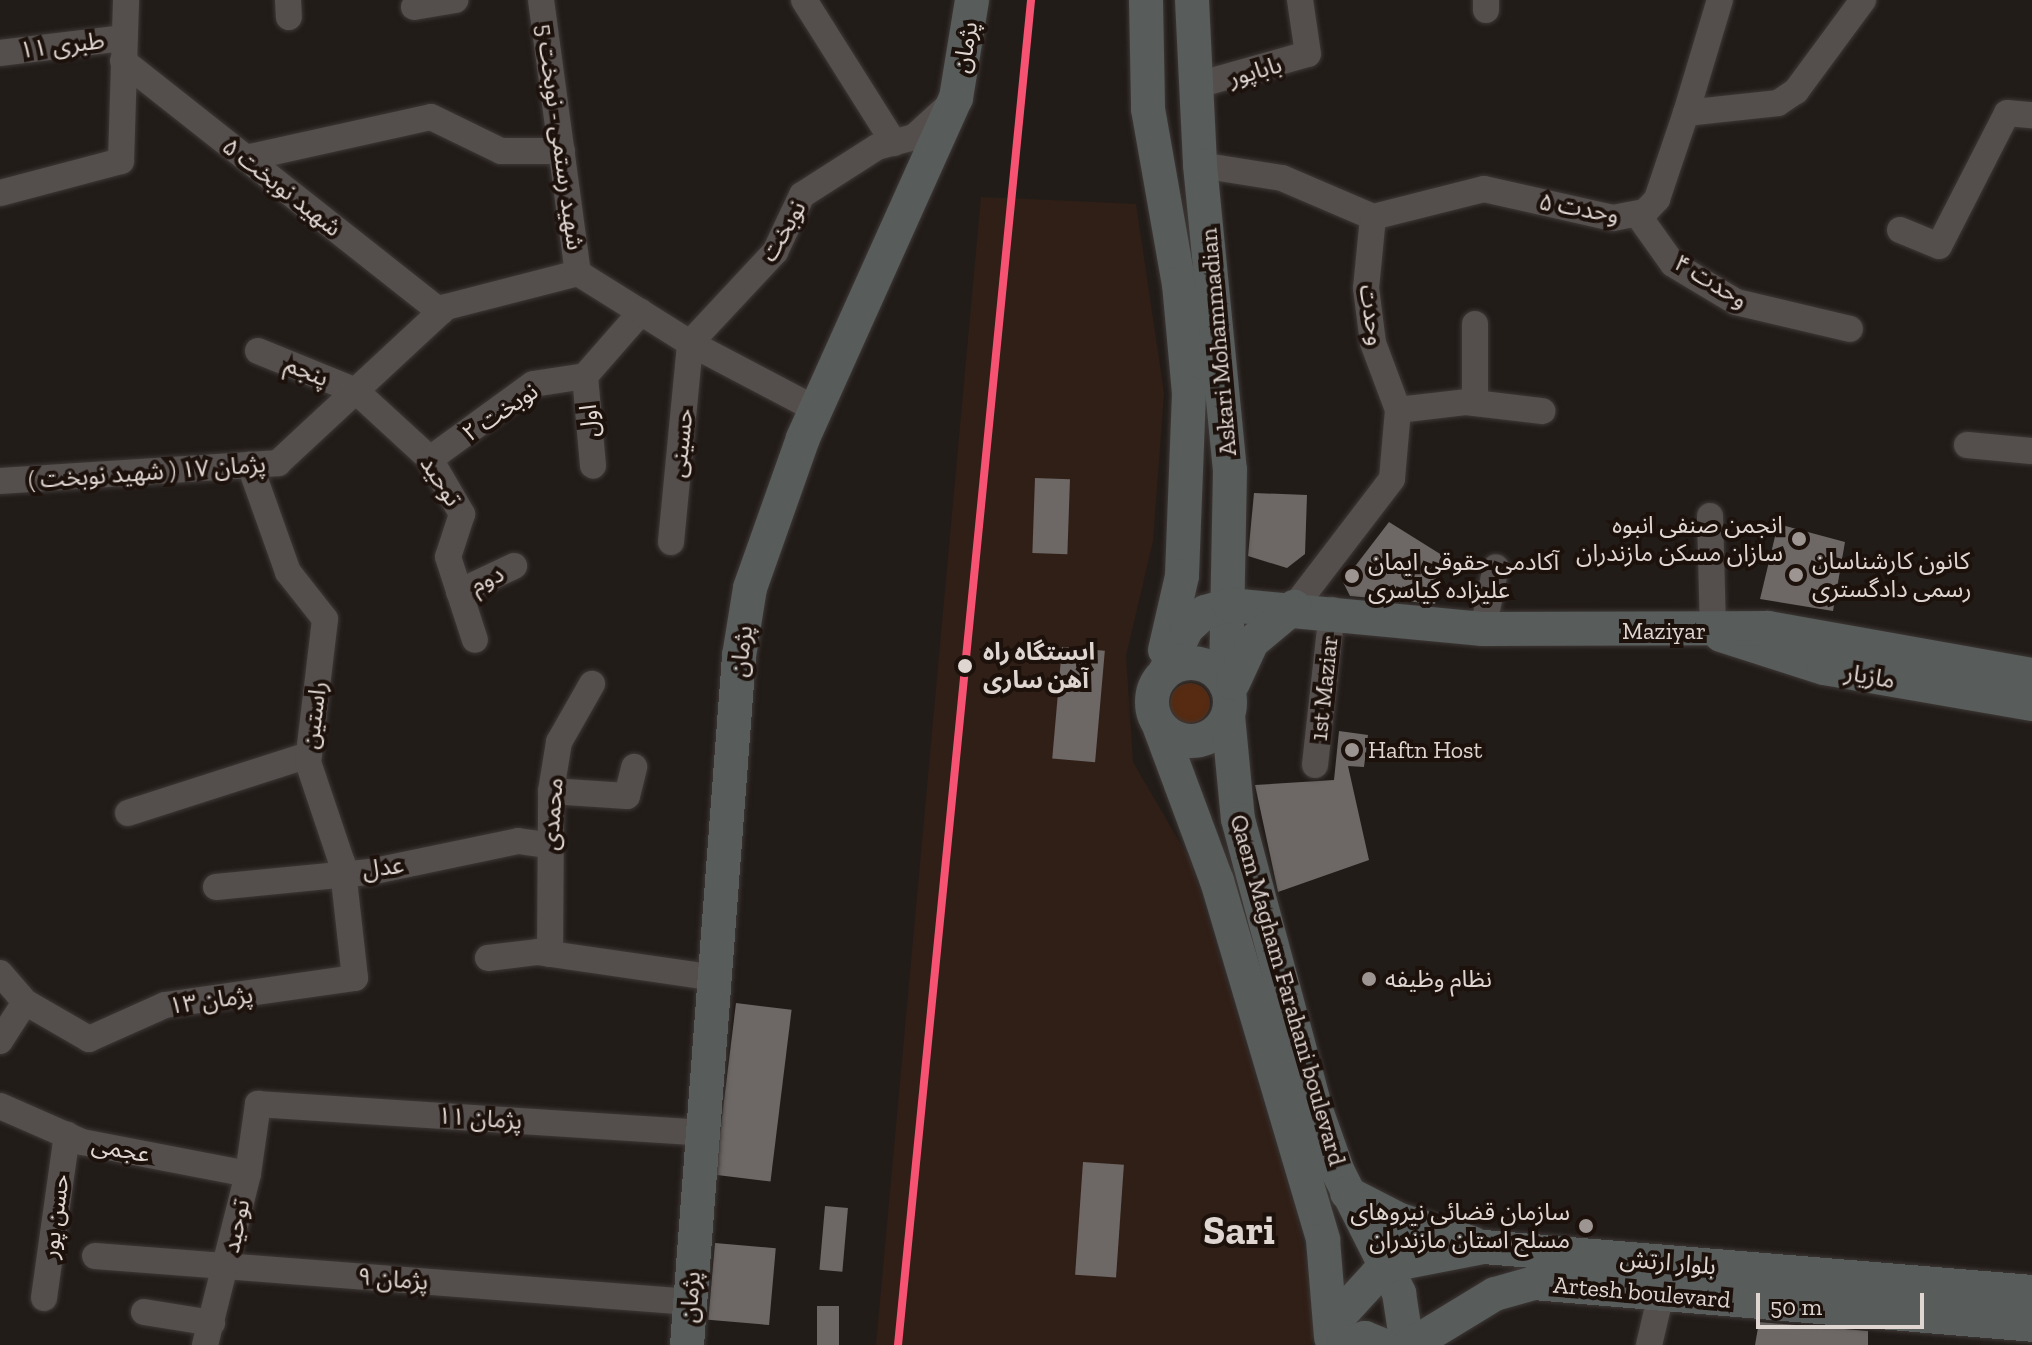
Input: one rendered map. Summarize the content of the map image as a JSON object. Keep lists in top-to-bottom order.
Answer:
{
  "streets": {
    "main road": [
      "پژمان",
      "Askari Mohammadian",
      "Maziyar",
      "مازیار",
      "Qaem Magham Farahani boulevard",
      "بلوار ارتش",
      "Artesh boulevard"
    ],
    "street": [
      "طبری ۱۱",
      "باباپور",
      "شهید رستمی - نوبخت 5",
      "شهید نوبخت ۵",
      "وحدت ۵",
      "نوبخت",
      "وحدت ۴",
      "وحدت",
      "پنجم",
      "نوبخت ۲",
      "اول",
      "حسینی",
      "پژمان ۱۷ ( شهید نوبخت )",
      "توحید",
      "دوم",
      "1st Maziar",
      "راستین",
      "محمدی",
      "عدل",
      "پژمان ۱۳",
      "پژمان ۱۱",
      "عجمی",
      "حسن پور",
      "پژمان ۹"
    ]
  },
  "crossings": [
    ["طبری ۱۱", "شهید نوبخت ۵"],
    ["پژمان", "نوبخت"],
    ["پژمان", "پژمان ۱۱"],
    ["پژمان", "پژمان ۹"],
    ["باباپور", "Askari Mohammadian"],
    ["شهید رستمی - نوبخت 5", "پژمان ۱۷ ( شهید نوبخت )"],
    ["شهید نوبخت ۵", "پژمان ۱۷ ( شهید نوبخت )"],
    ["وحدت ۵", "وحدت ۴"],
    ["وحدت ۵", "وحدت"],
    ["نوبخت", "حسینی"],
    ["وحدت", "Maziyar"],
    ["Askari Mohammadian", "Maziyar"],
    ["Askari Mohammadian", "Qaem Magham Farahani boulevard"],
    ["پنجم", "پژمان ۱۷ ( شهید نوبخت )"],
    ["پنجم", "توحید"],
    ["نوبخت ۲", "اول"],
    ["نوبخت ۲", "توحید"],
    ["پژمان ۱۷ ( شهید نوبخت )", "توحید"],
    ["پژمان ۱۷ ( شهید نوبخت )", "راستین"],
    ["توحید", "دوم"],
    ["توحید", "پژمان ۱۱"],
    ["توحید", "عجمی"],
    ["توحید", "پژمان ۹"],
    ["Maziyar", "مازیار"],
    ["Maziyar", "1st Maziar"],
    ["Maziyar", "Qaem Magham Farahani boulevard"],
    ["راستین", "عدل"],
    ["راستین", "پژمان ۱۳"],
    ["محمدی", "عدل"],
    ["Qaem Magham Farahani boulevard", "بلوار ارتش"],
    ["Qaem Magham Farahani boulevard", "Artesh boulevard"],
    ["عجمی", "حسن پور"]
  ],
  "districts": ["Sari"],
  "places": [
    "انجمن صنفی انبوه سازان مسکن مازندران",
    "کانون کارشناسان رسمی دادگستری",
    "آکادمی حقوقی ایمان علیزاده کیاسری",
    "ایستگاه راه آهن ساری",
    "Haftn Host",
    "نظام وظیفه",
    "سازمان قضائی نیروهای مسلح استان مازندران"
  ],
  "scale_bar": "50 m"
}
